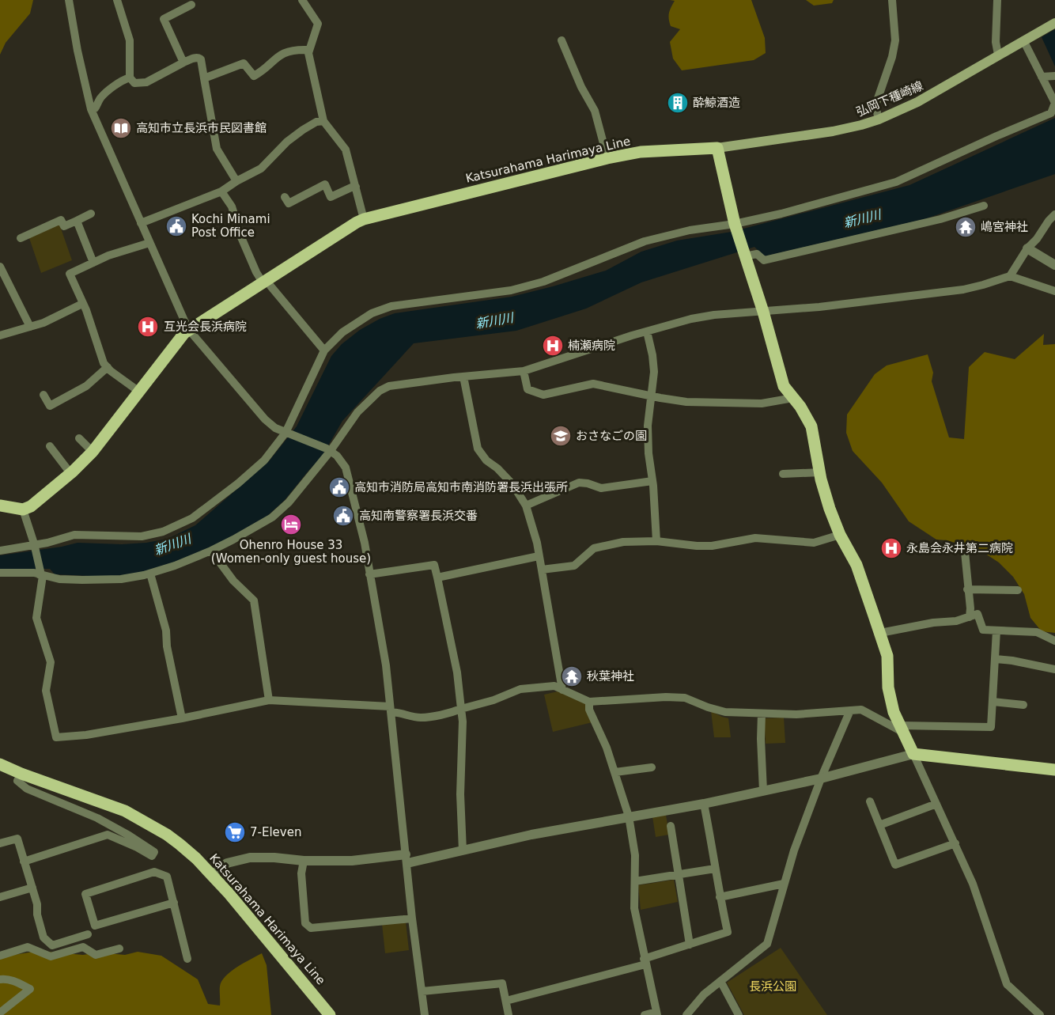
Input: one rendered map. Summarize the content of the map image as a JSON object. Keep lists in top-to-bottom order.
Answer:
{
  "streets": {
    "main road": ["弘岡下種崎線", "Katsurahama Harimaya Line"]
  },
  "crossings": [
    ["弘岡下種崎線", "Katsurahama Harimaya Line"]
  ],
  "water": ["新川川"],
  "parks": ["長浜公園"],
  "places": {
    "building": ["酔鯨酒造"],
    "library": ["高知市立長浜市民図書館"],
    "public building": ["Kochi Minami Post Office", "高知市消防局高知市南消防署長浜出張所", "高知南警察署長浜交番"],
    "temple": ["嶋宮神社", "秋葉神社"],
    "hospital": ["互光会長浜病院", "楠瀬病院", "永島会永井第二病院"],
    "school or university": ["おさなごの園"],
    "hotel": ["Ohenro House 33 (Women-only guest house)"],
    "supermarket": ["7-Eleven"]
  }
}
